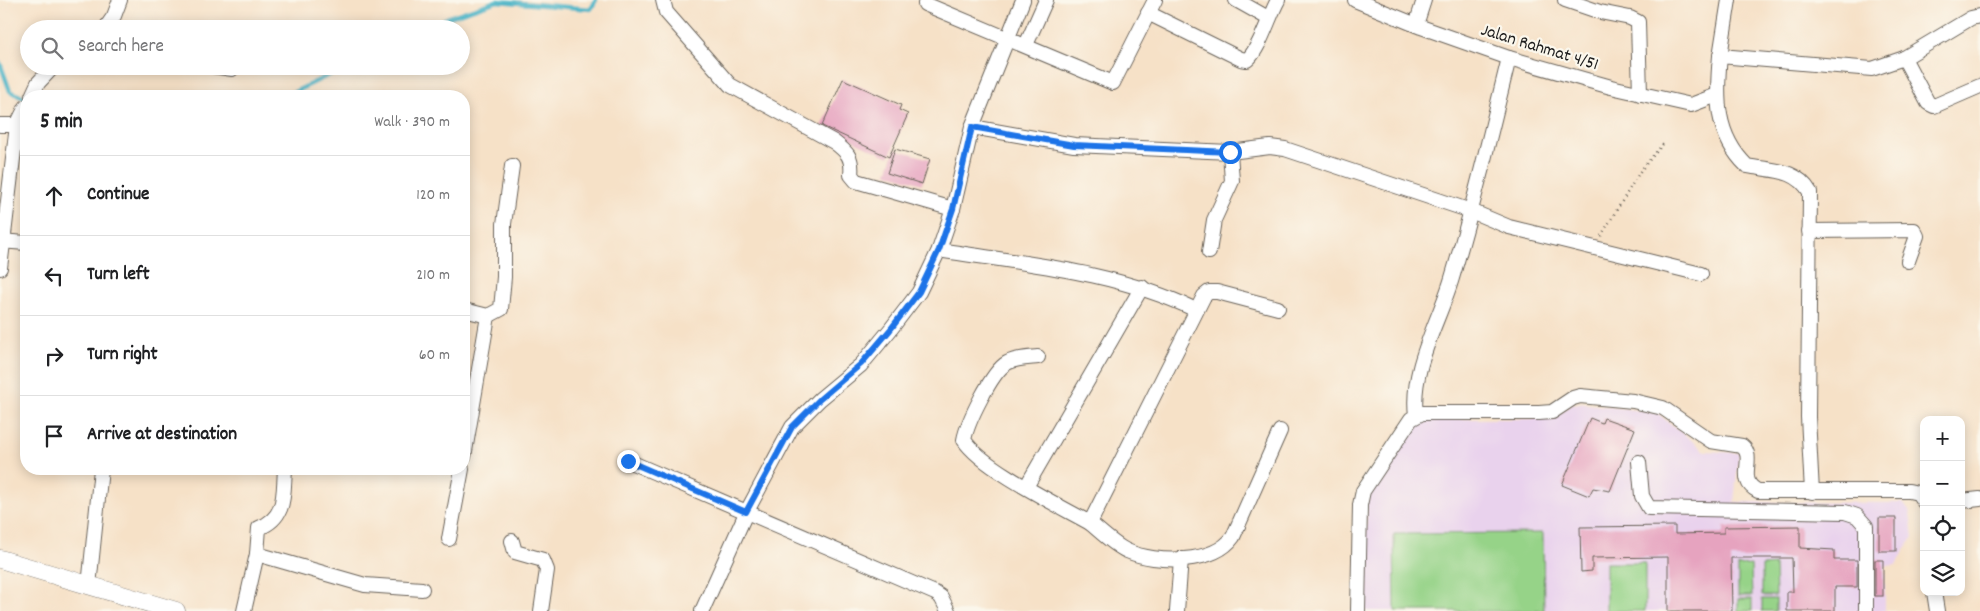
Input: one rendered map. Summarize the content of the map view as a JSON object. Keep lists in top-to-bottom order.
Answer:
{
  "streets": {
    "street": ["Jalan Rahmat 4/51"]
  },
  "page": {
    "search": "Search here",
    "heading": ["5 min", "Walk · 390 m"],
    "list": [
      ["Continue", "120 m"],
      ["Turn left", "210 m"],
      ["Turn right", "60 m"],
      "Arrive at destination"
    ],
    "map_buttons": ["+", "−"]
  }
}
